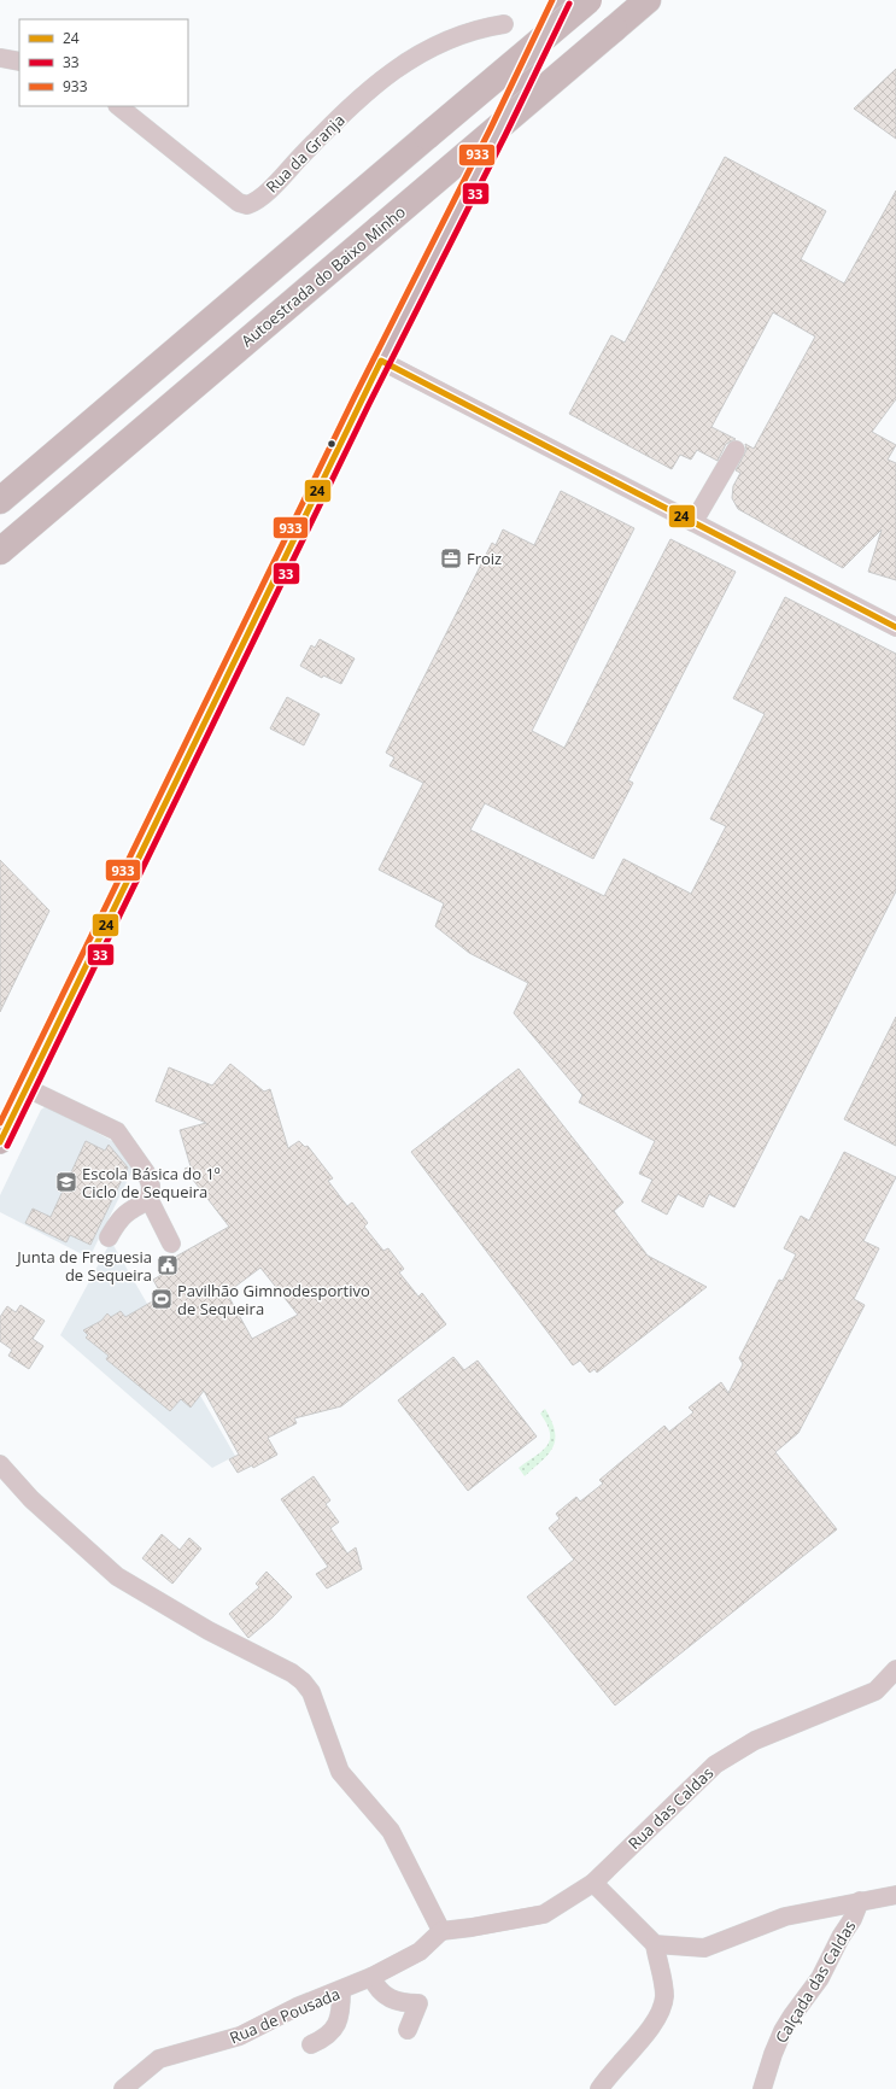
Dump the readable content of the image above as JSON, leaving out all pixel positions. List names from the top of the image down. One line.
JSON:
{"streets":{"highway":["Autoestrada do Baixo Minho"],"street":["Rua da Granja","Rua das Caldas","Calçada das Caldas","Rua de Pousada"]},"crossings":[["Rua das Caldas","Rua de Pousada"]],"places":{"office":["Froiz"],"school or university":["Escola Básica do 1º Ciclo de Sequeira"],"public building":["Junta de Freguesia de Sequeira"],"sports":["Pavilhão Gimnodesportivo de Sequeira"]},"lines":["transit line 933","transit line 33","transit line 24"],"legend":["24","33","933"]}
